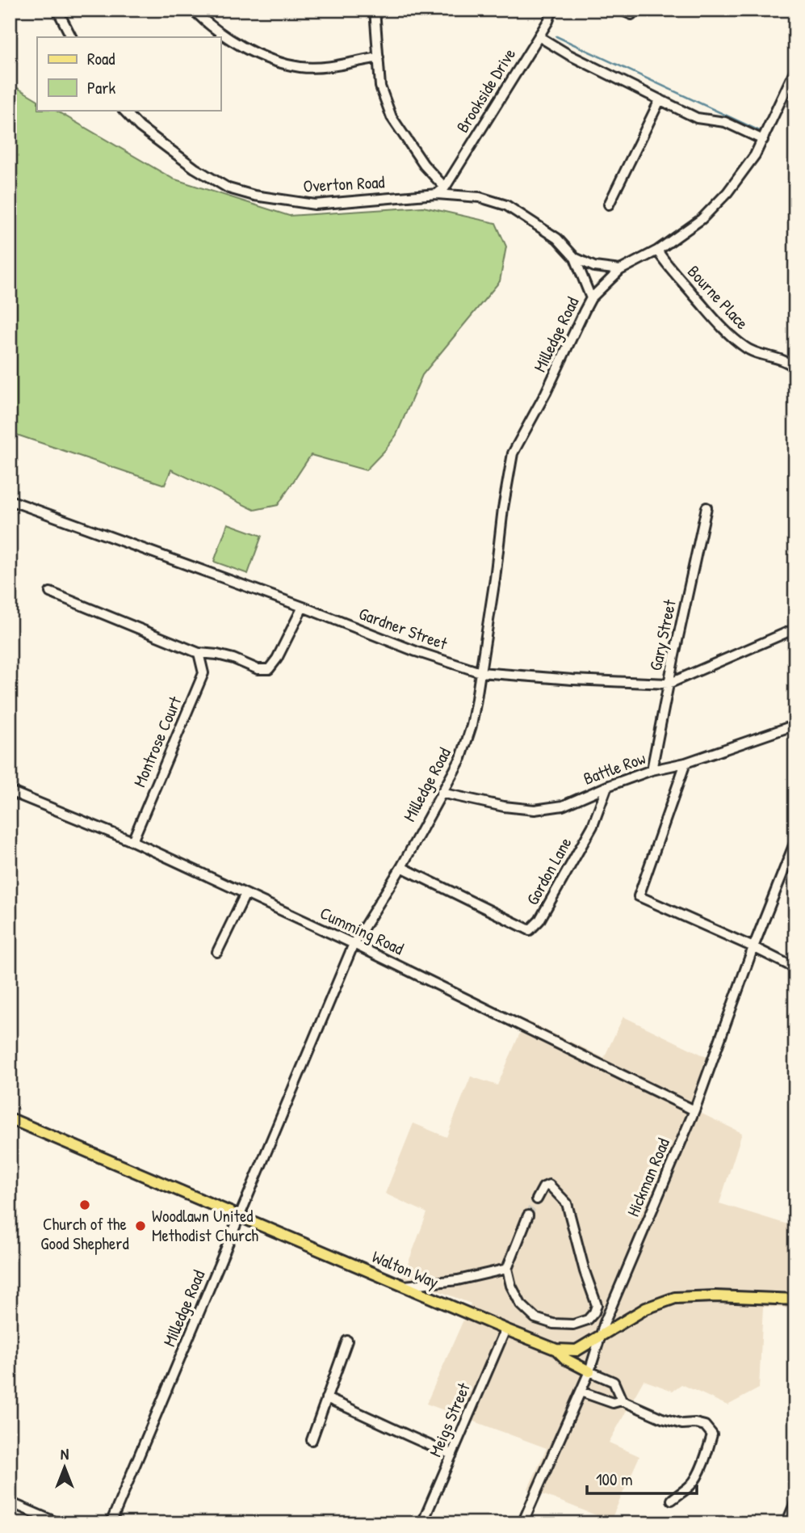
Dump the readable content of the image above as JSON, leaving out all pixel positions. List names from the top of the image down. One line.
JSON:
{"streets":{"main road":["Walton Way"],"street":["Brookside Drive","Overton Road","Bourne Place","Milledge Road","Gardner Street","Gary Street","Montrose Court","Battle Row","Gordon Lane","Cumming Road","Hickman Road","Meigs Street"]},"crossings":[["Brookside Drive","Overton Road"],["Overton Road","Milledge Road"],["Bourne Place","Milledge Road"],["Milledge Road","Gardner Street"],["Milledge Road","Battle Row"],["Milledge Road","Gordon Lane"],["Milledge Road","Cumming Road"],["Milledge Road","Walton Way"],["Gardner Street","Gary Street"],["Gary Street","Battle Row"],["Montrose Court","Cumming Road"],["Battle Row","Gordon Lane"],["Cumming Road","Hickman Road"],["Hickman Road","Walton Way"],["Walton Way","Meigs Street"]],"places":["Church of the Good Shepherd","Woodlawn United Methodist Church"],"legend":["Road","Park"],"scale_bar":"100 m","north":"top"}
